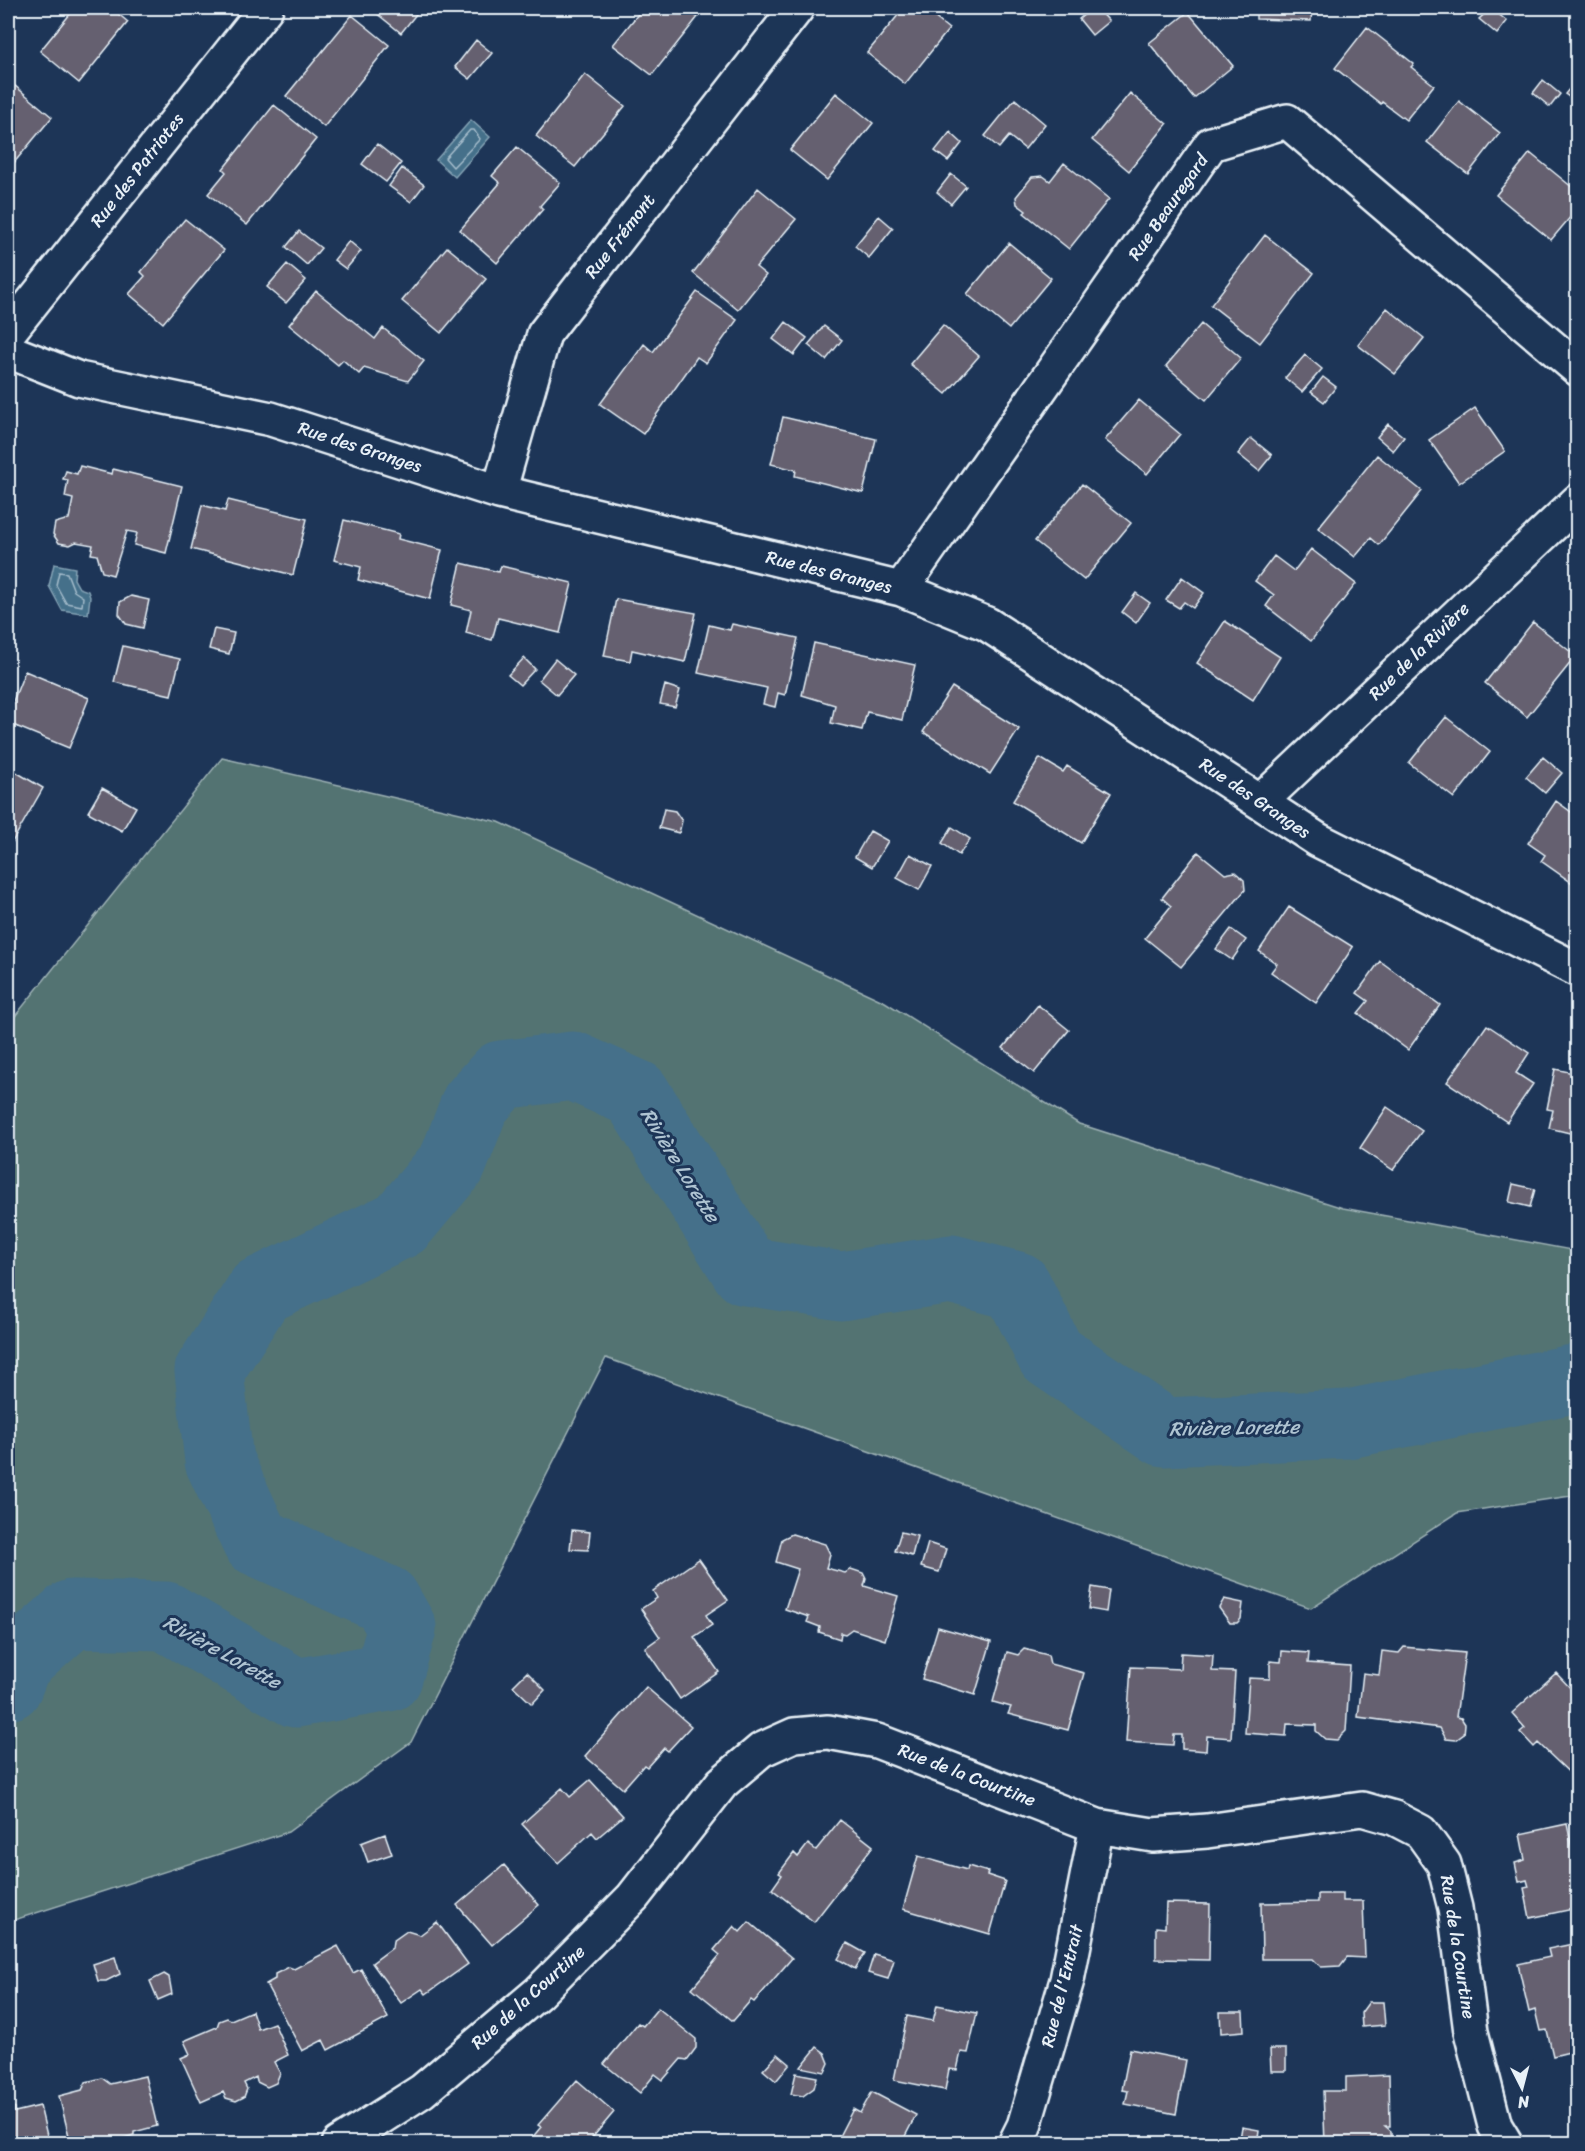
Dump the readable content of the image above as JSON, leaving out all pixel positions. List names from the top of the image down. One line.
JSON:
{"streets":{"street":["Rue des Patriotes","Rue Beauregard","Rue Frémont","Rue des Granges","Rue de la Rivière","Rue de la Courtine","Rue de l'Entrait"]},"crossings":[["Rue Beauregard","Rue des Granges"],["Rue Frémont","Rue des Granges"],["Rue des Granges","Rue de la Rivière"],["Rue de la Courtine","Rue de l'Entrait"]],"water":["Rivière Lorette"],"north":"bottom"}
